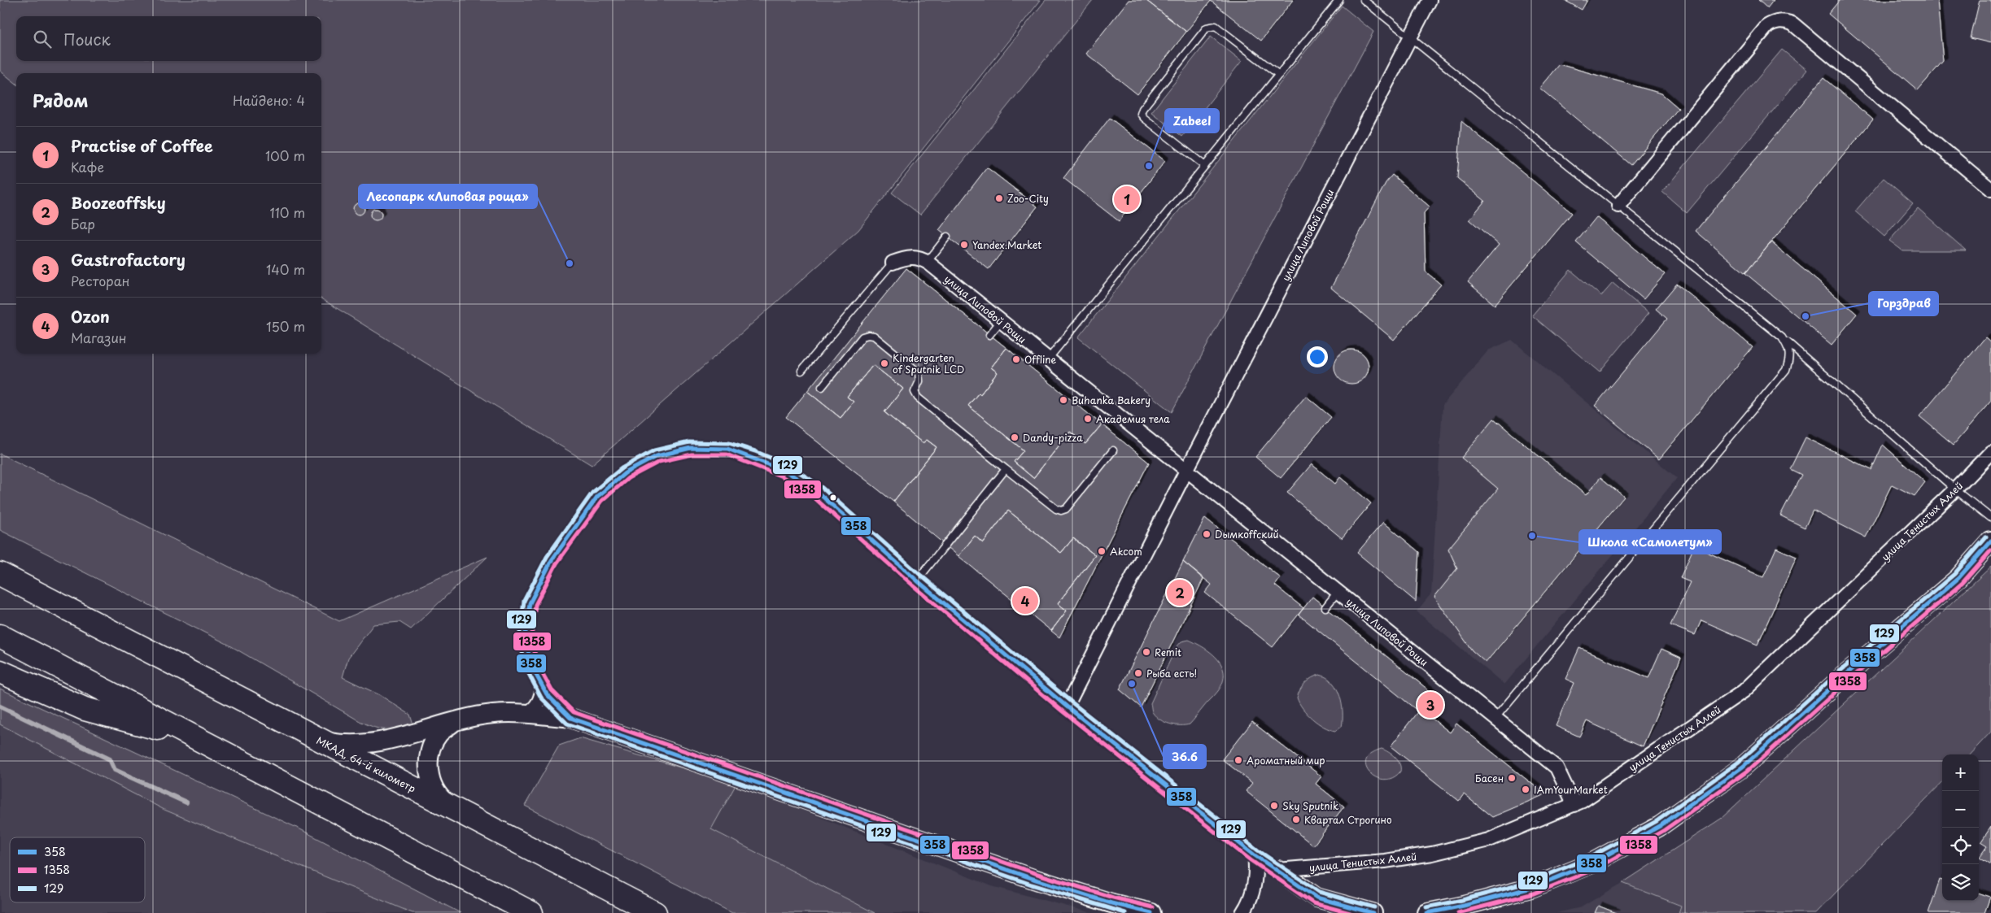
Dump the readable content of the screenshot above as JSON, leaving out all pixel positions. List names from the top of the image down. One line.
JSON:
{"streets":{"highway":["МКАД, 64-й километр"],"street":["улица Липовой Рощи","улица Тенистых Аллей"]},"crossings":[["улица Липовой Рощи","улица Тенистых Аллей"]],"places":["Zabeel","Zoo-City","Yandex.Market","Лесопарк «Липовая роща»","Горздрав","Offline","Kindergarten of Sputnik LCD","Buhanka Bakery","Академия тела","Dandy-pizza","Dымкoffский","Школа «Самолетум»","Akcom","Remit","Рыба есть!","36.6","Ароматный мир","Басен","IAmYourMarket","Sky Sputnik","Квартал Строгино"],"lines":["transit line 129","transit line 358","transit line 1358"],"legend":["358","1358","129"],"page":{"search":"Поиск","heading":["Рядом","Найдено: 4"],"list":[{"mark":"1","name":"Practise of Coffee","note":"Кафе","value":"100 m"},{"mark":"2","name":"Boozeoffsky","note":"Бар","value":"110 m"},{"mark":"3","name":"Gastrofactory","note":"Ресторан","value":"140 m"},{"mark":"4","name":"Ozon","note":"Магазин","value":"150 m"}],"pins":["1","2","4","3"],"map_buttons":["+","−"]}}
